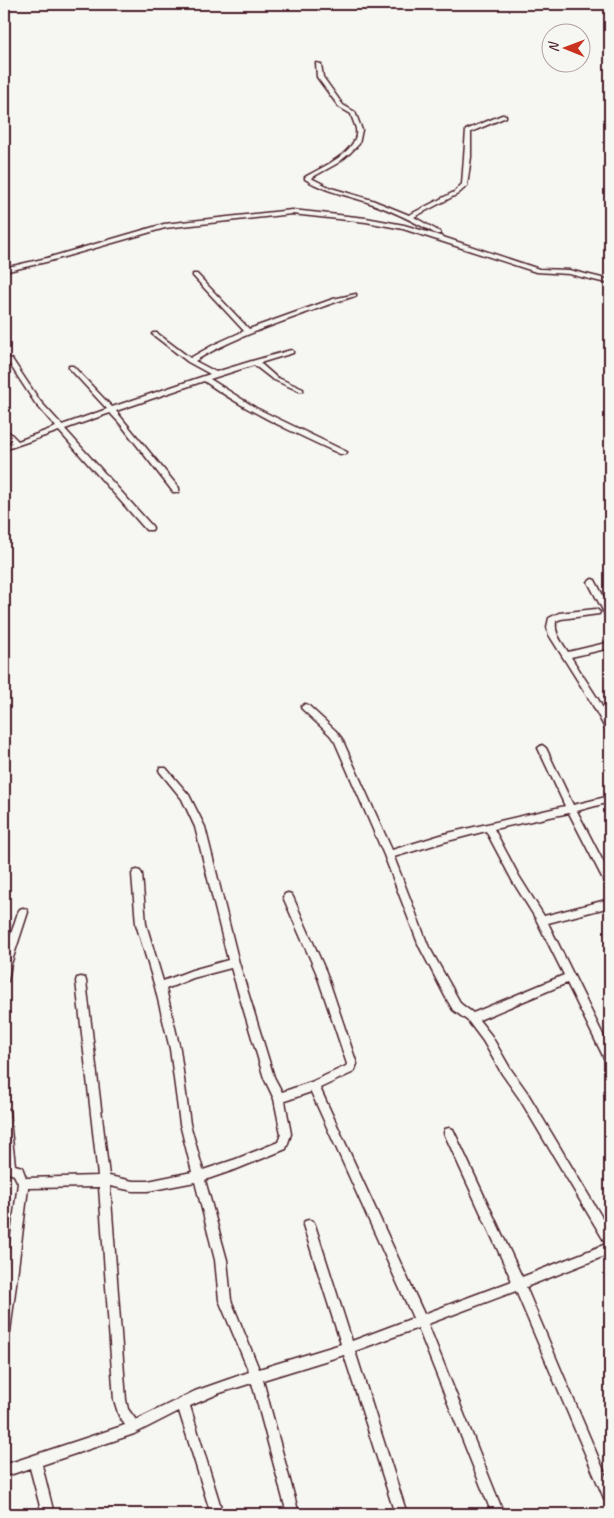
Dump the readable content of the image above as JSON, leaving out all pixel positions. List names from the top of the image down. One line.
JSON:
{"north":"left"}
